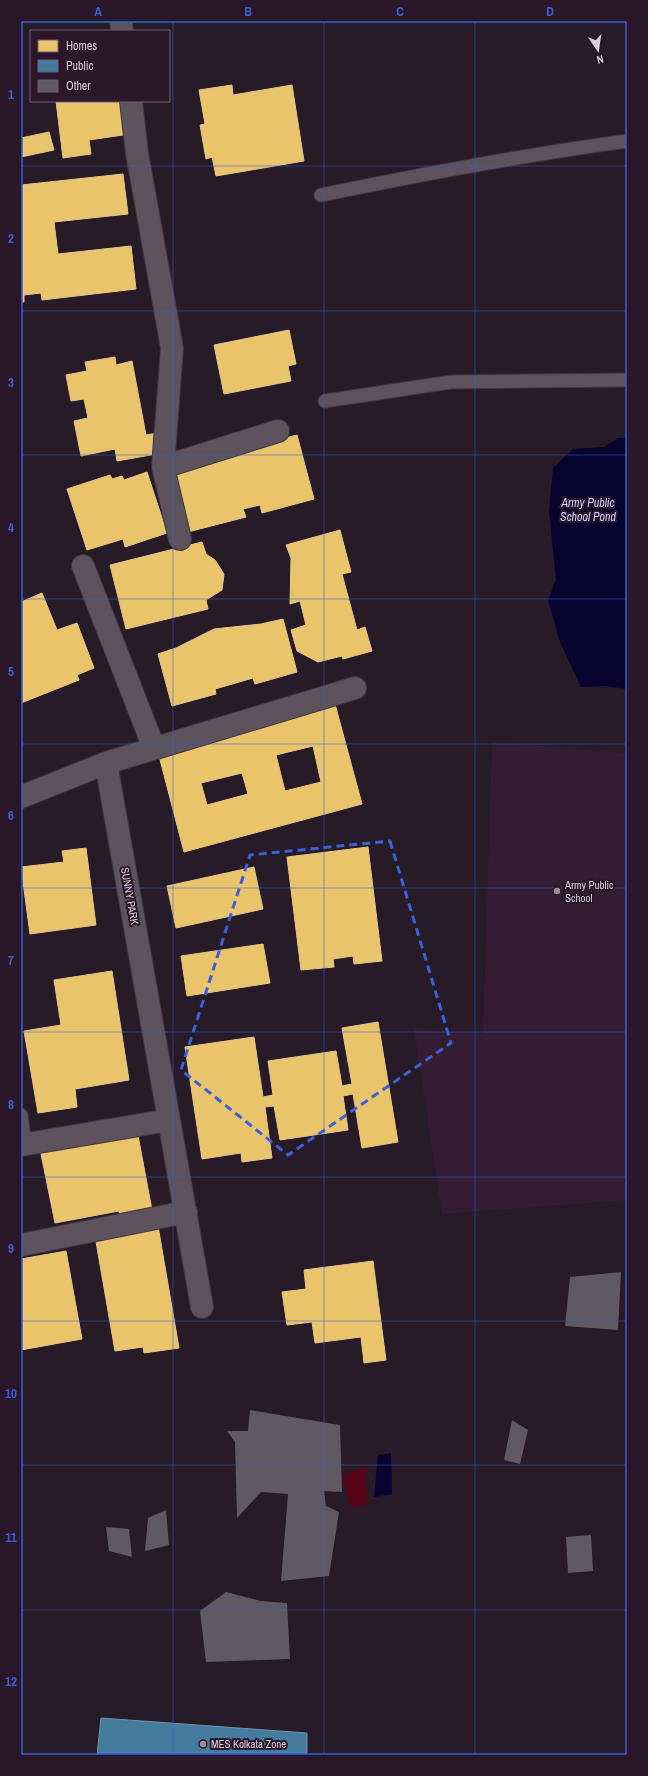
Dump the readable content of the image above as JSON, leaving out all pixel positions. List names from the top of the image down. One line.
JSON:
{"streets":{"street":["SUNNY PARK"]},"water":["Army Public School Pond"],"places":["Army Public School","MES Kolkata Zone"],"legend":["Homes","Public","Other"],"north":"bottom","grid":{"columns":["A","B","C","D"],"rows":["1","2","3","4","5","6","7","8","9","10","11","12"]}}
